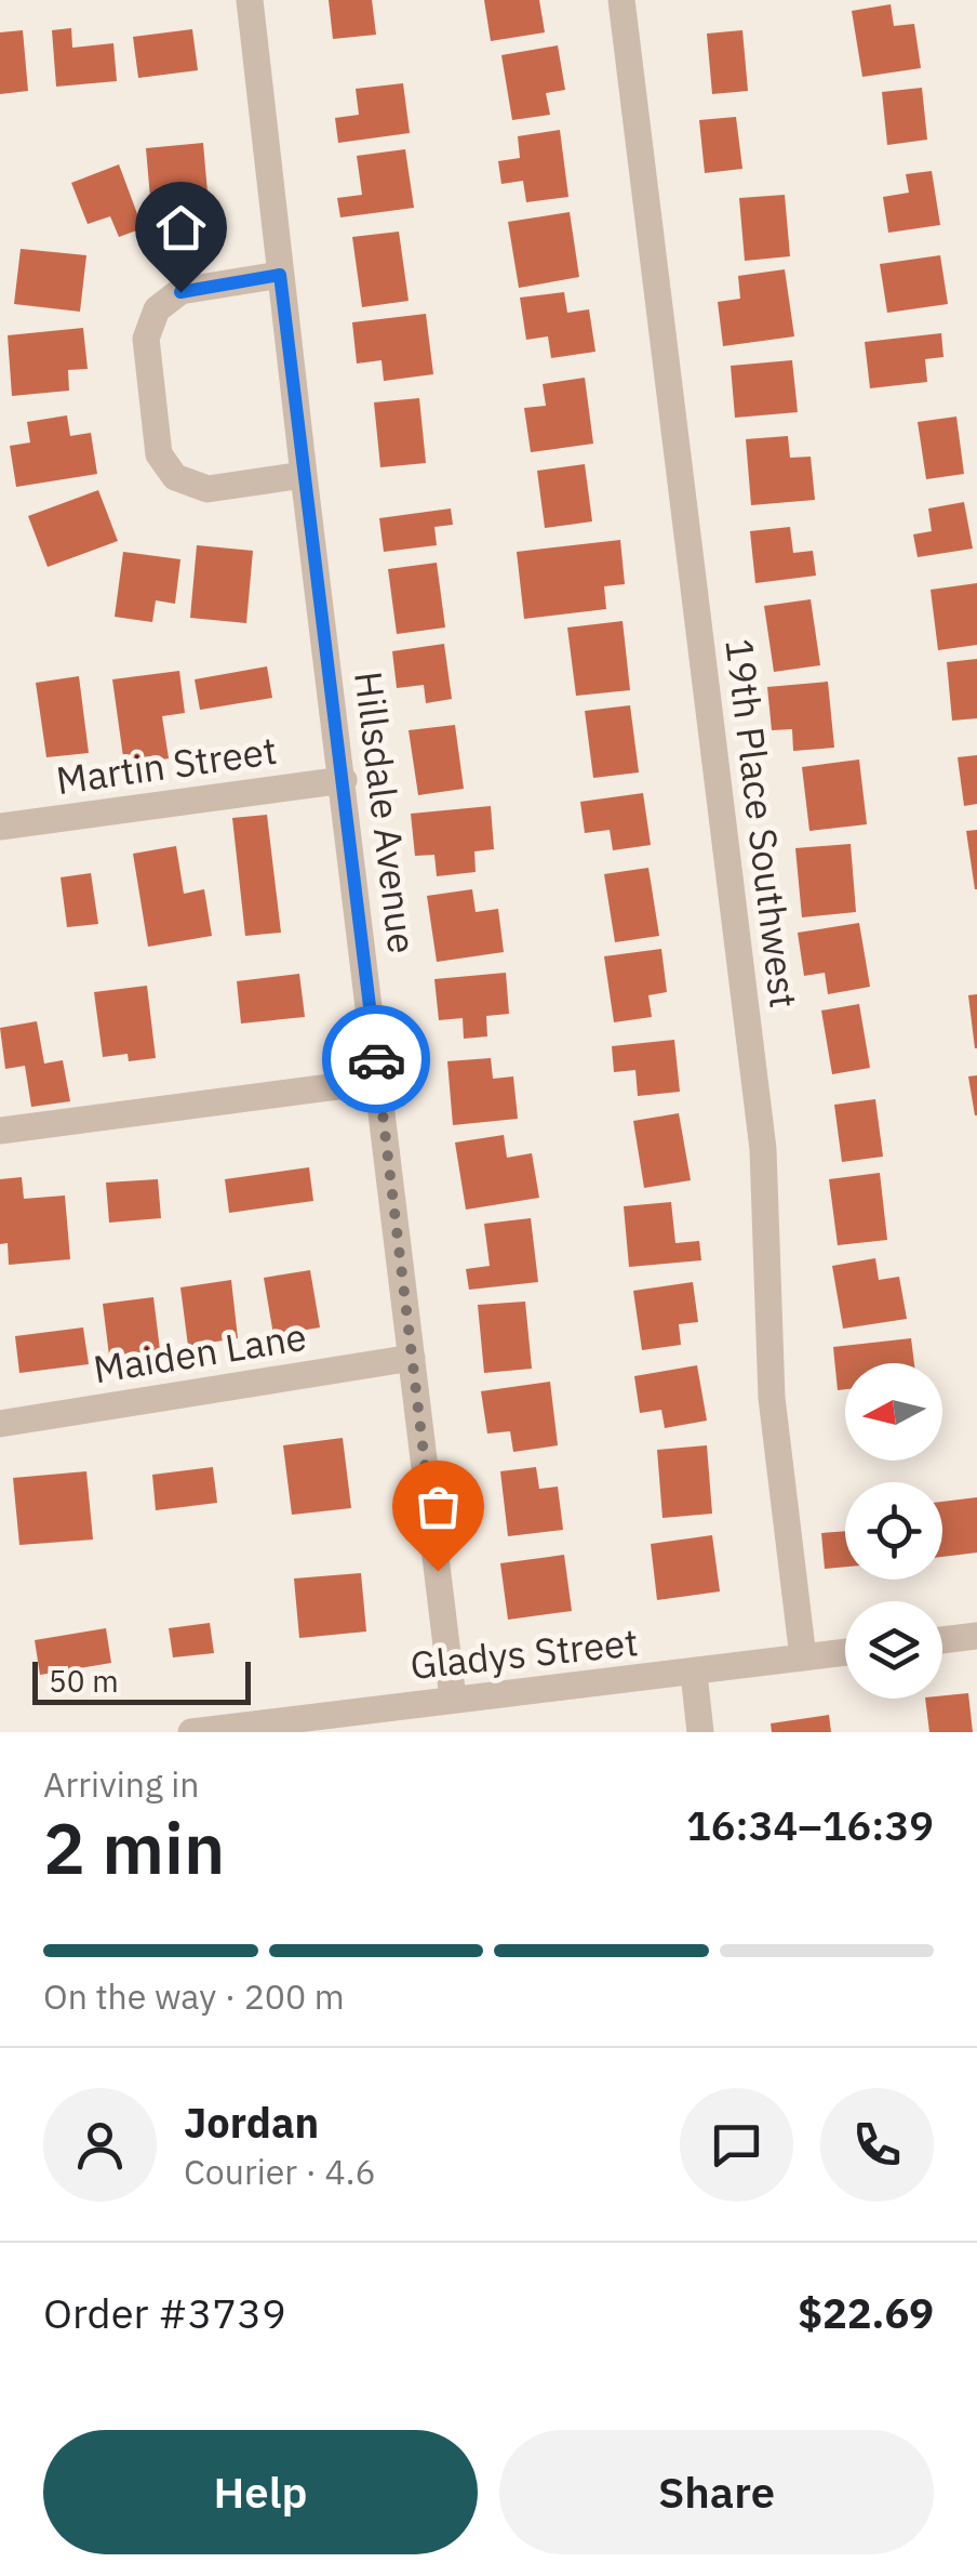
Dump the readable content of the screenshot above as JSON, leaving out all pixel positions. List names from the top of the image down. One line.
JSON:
{"streets":{"street":["Martin Street","Hillsdale Avenue","19th Place Southwest","Maiden Lane","Gladys Street"]},"crossings":[["Martin Street","Hillsdale Avenue"],["Hillsdale Avenue","Maiden Lane"],["Hillsdale Avenue","Gladys Street"],["19th Place Southwest","Gladys Street"]],"scale_bar":"50 m","north":"left","page":{"scale":"50 m","heading":["2 min","Arriving in","16:34–16:39"],"panel":["Jordan","Courier · 4.6","Order #3739","$22.69"],"bar":"On the way · 200 m","buttons":["Help","Share"]}}
